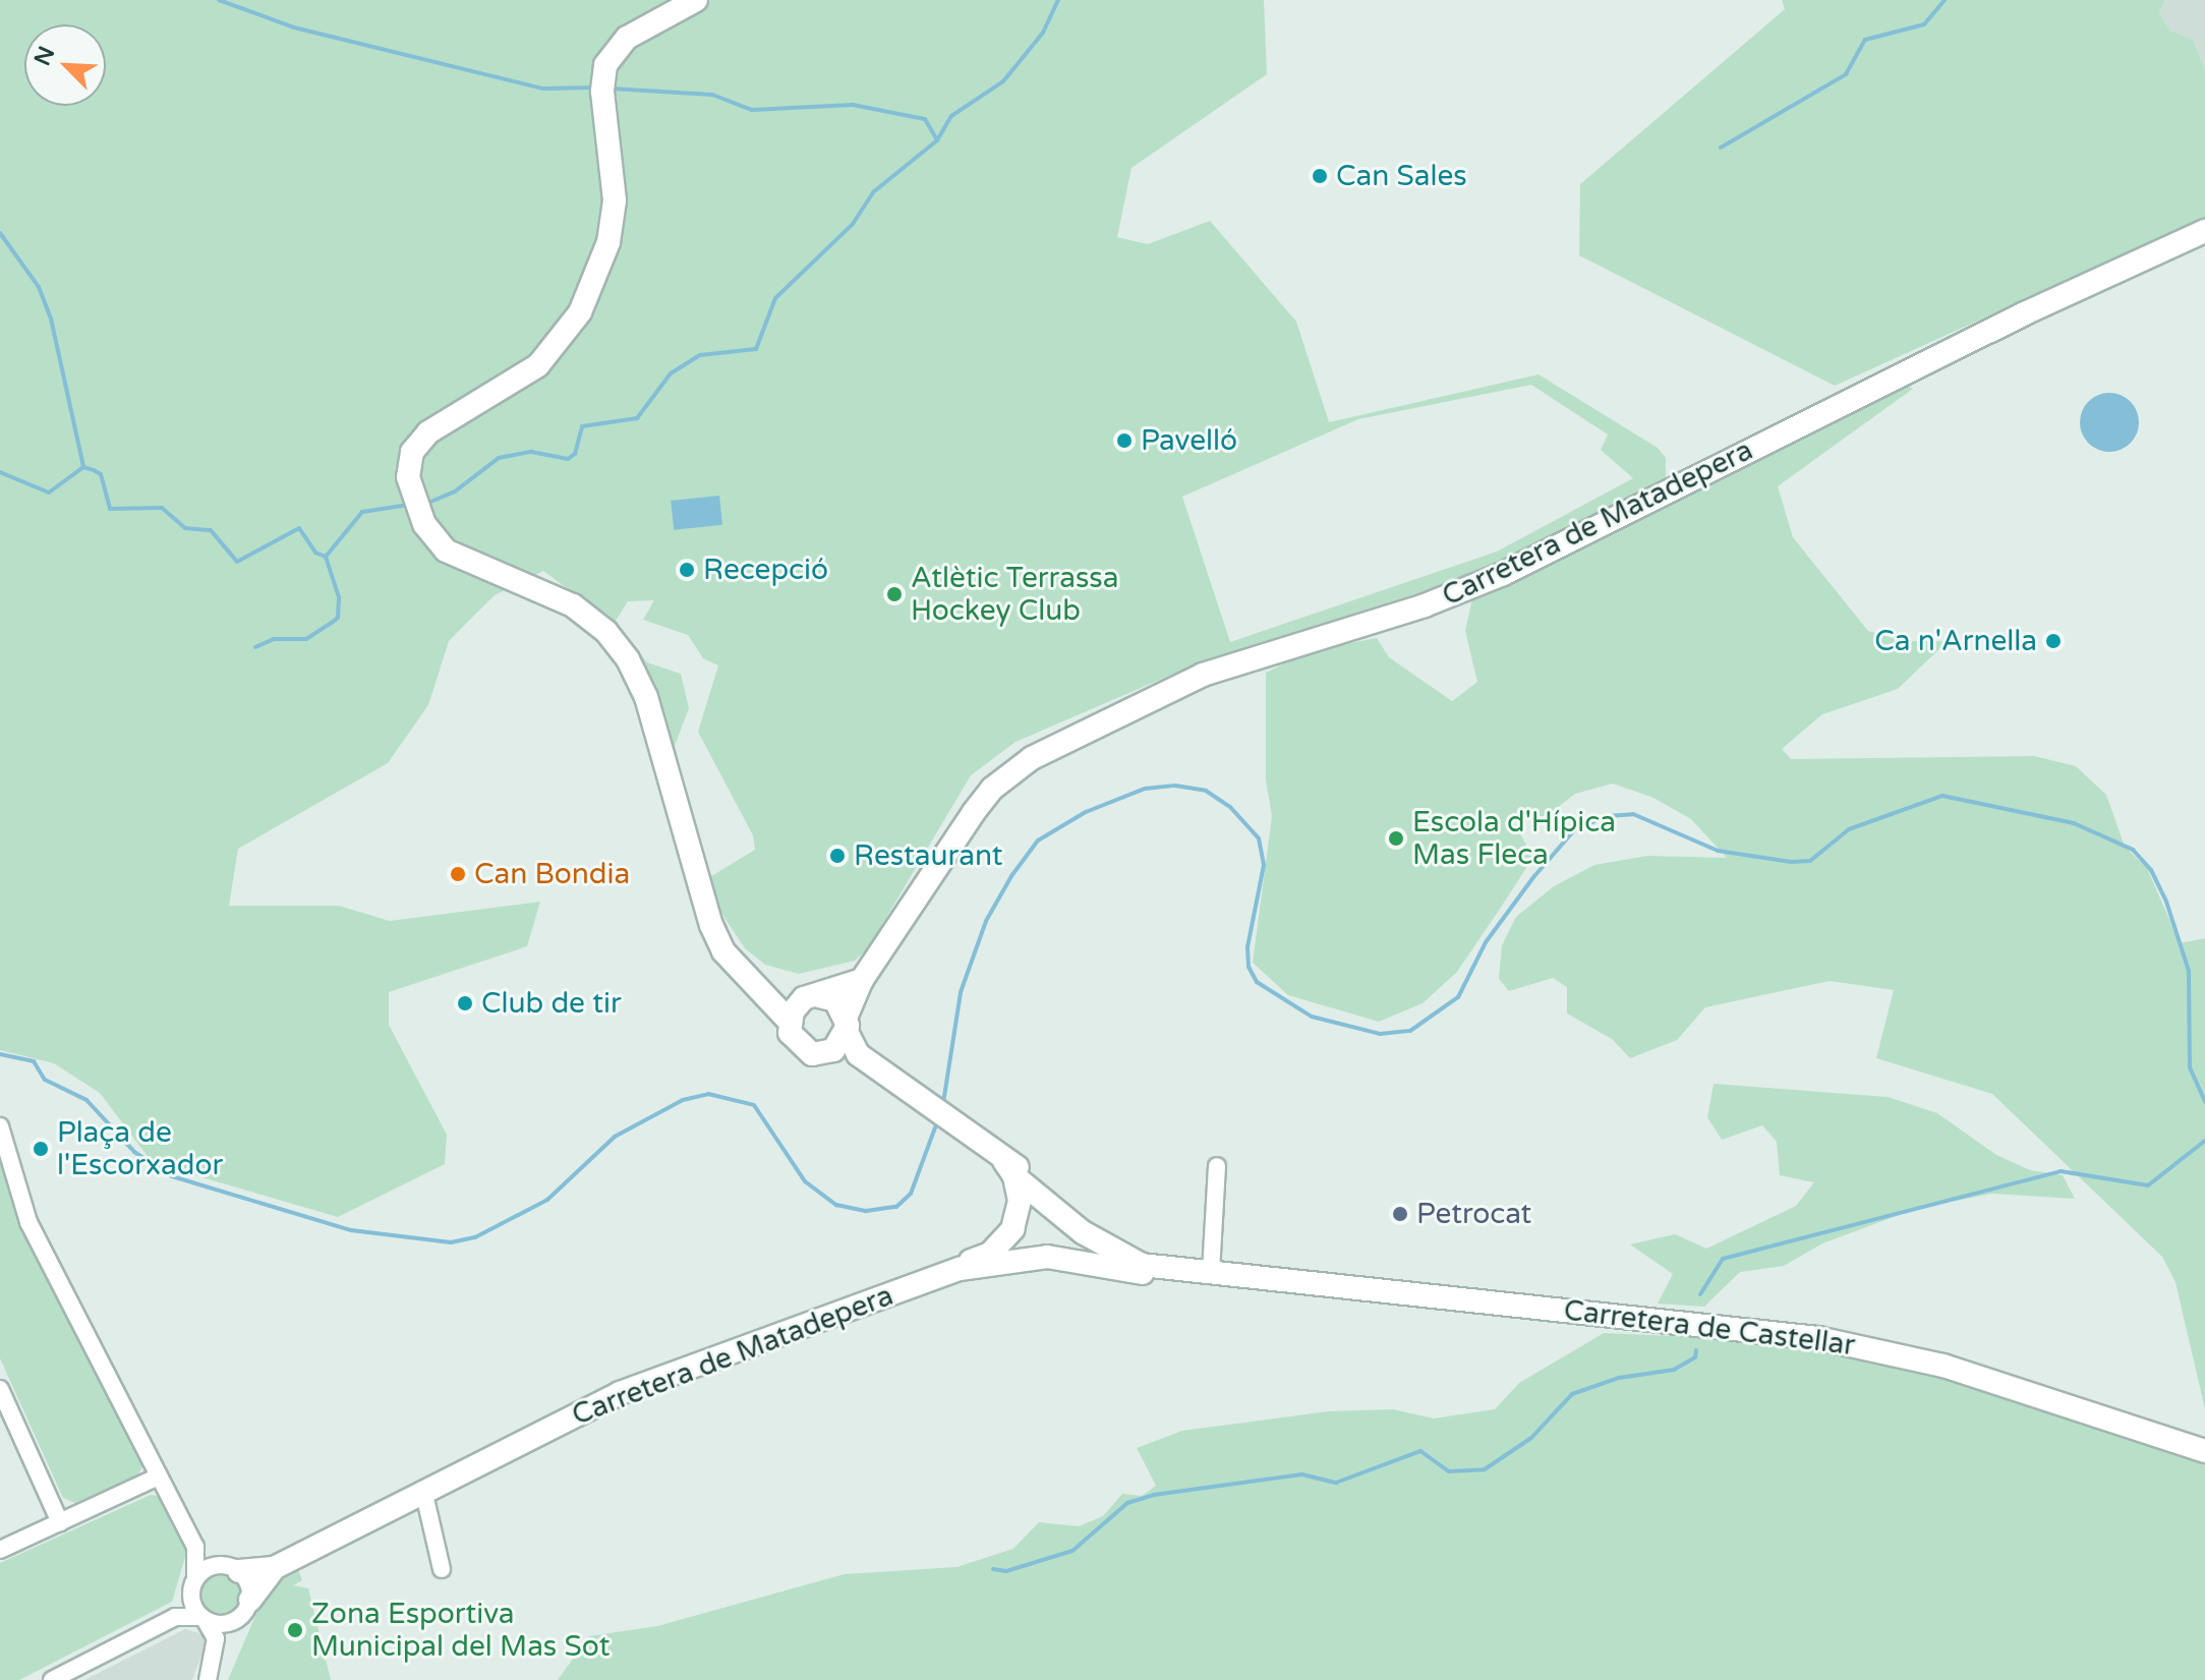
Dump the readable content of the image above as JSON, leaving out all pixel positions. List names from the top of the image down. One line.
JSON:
{"streets":{"street":["Carretera de Matadepera","Carretera de Castellar"]},"crossings":[["Carretera de Matadepera","Carretera de Castellar"]],"places":["Can Sales","Pavelló","Recepció","Atlètic Terrassa Hockey Club","Ca n'Arnella","Escola d'Hípica Mas Fleca","Restaurant","Can Bondia","Club de tir","Plaça de l'Escorxador","Petrocat","Zona Esportiva Municipal del Mas Sot"],"north":"top left"}
